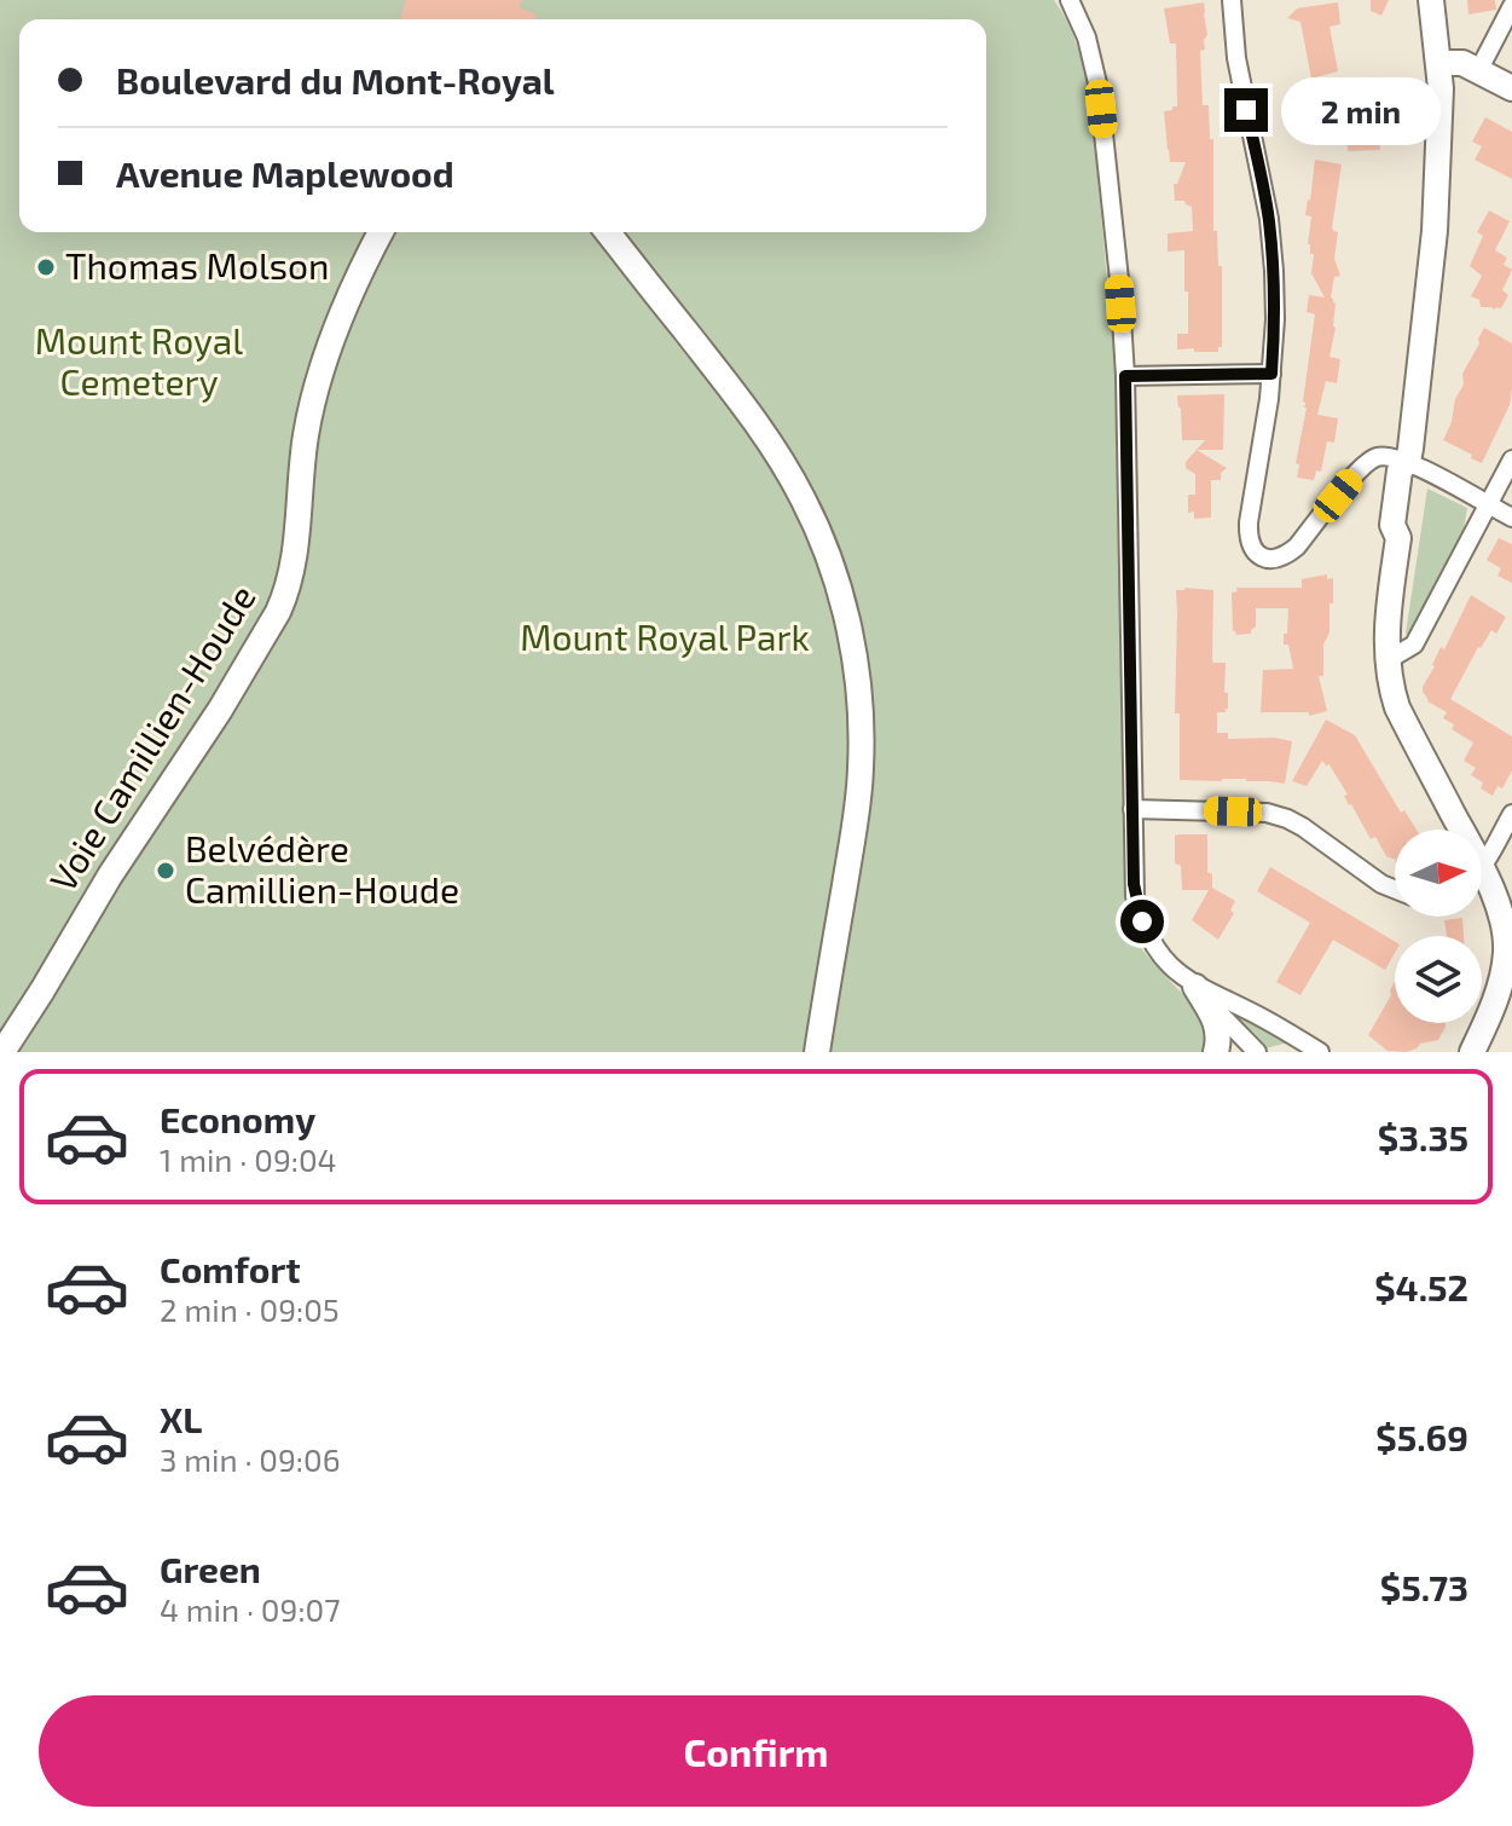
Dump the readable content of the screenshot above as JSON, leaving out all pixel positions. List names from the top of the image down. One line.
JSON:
{"streets":{"street":["Voie Camillien-Houde"]},"parks":["Mount Royal Cemetery","Mount Royal Park"],"places":["Thomas Molson","Belvédère Camillien-Houde"],"north":"right","page":{"banner":["Boulevard du Mont-Royal","Avenue Maplewood"],"bubble":"2 min","list":[{"name":"Economy","note":"1 min · 09:04","value":"$3.35"},{"name":"Comfort","note":"2 min · 09:05","value":"$4.52"},{"name":"XL","note":"3 min · 09:06","value":"$5.69"},{"name":"Green","note":"4 min · 09:07","value":"$5.73"}],"buttons":"Confirm"}}
